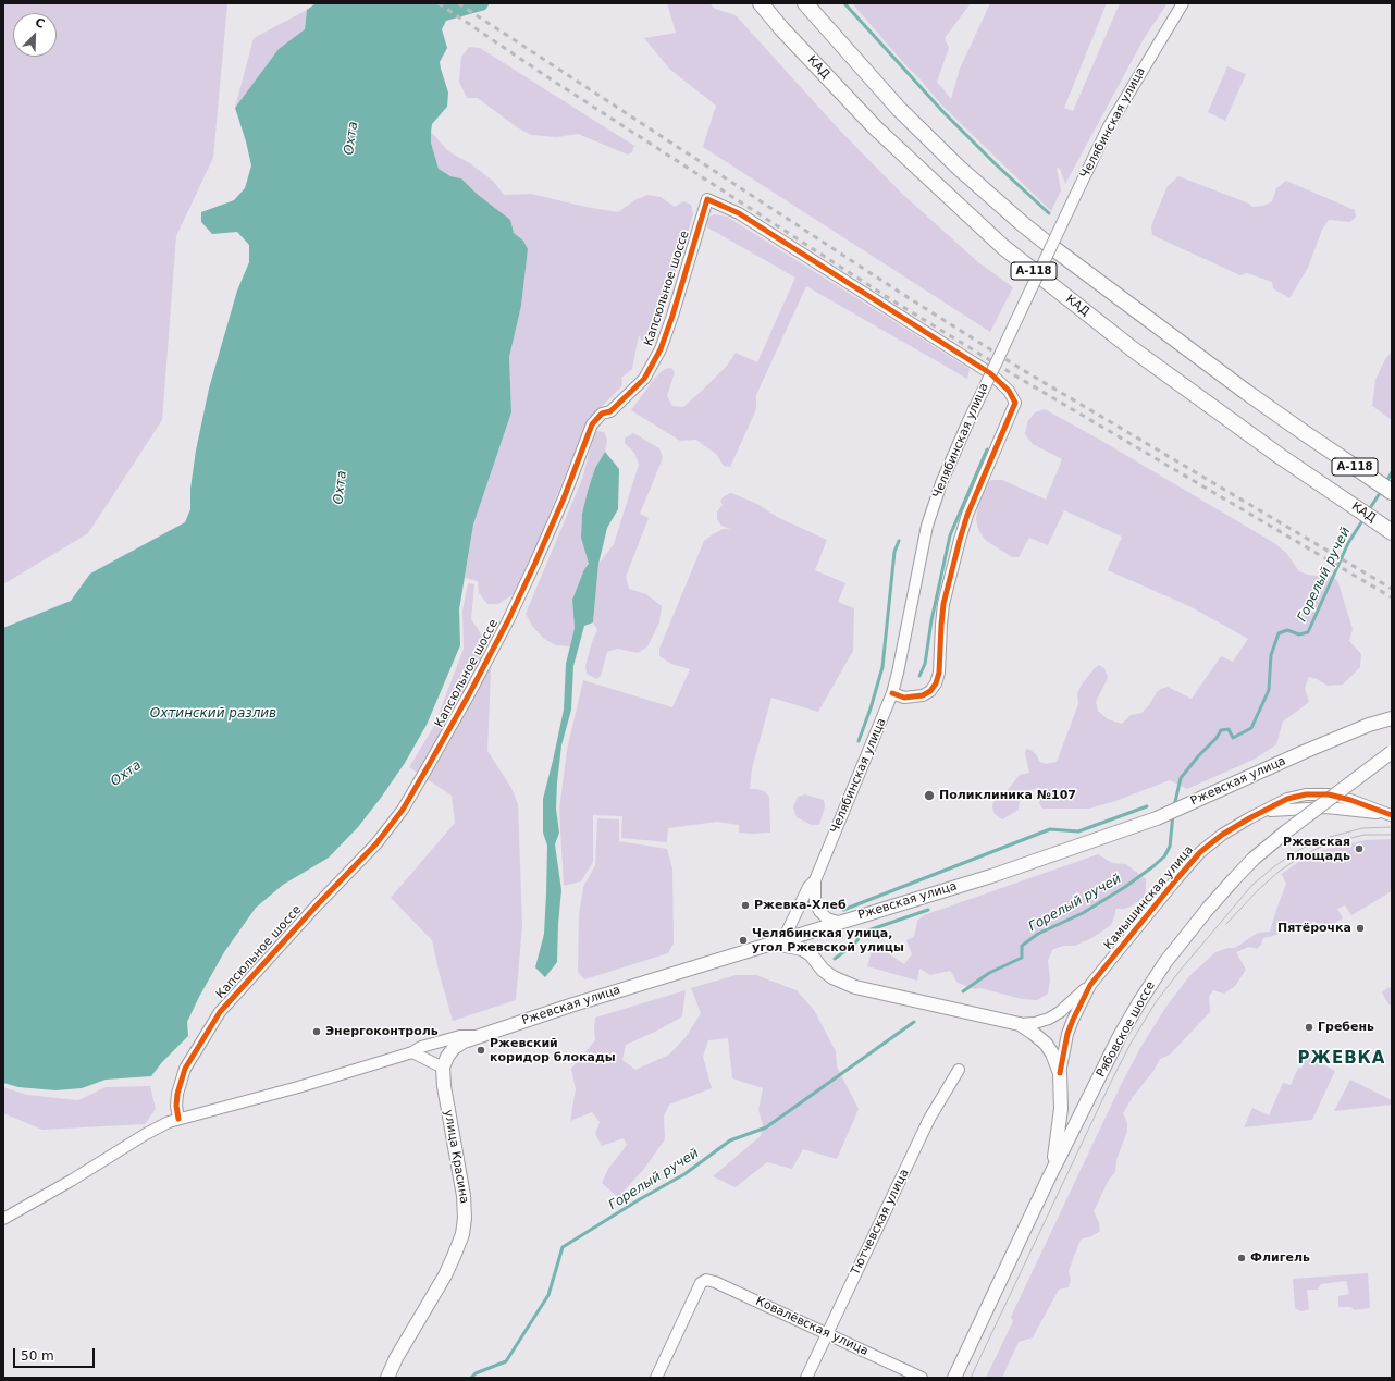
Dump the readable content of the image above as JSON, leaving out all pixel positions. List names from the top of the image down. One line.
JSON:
{"streets":{"highway":["КАД","А-118"],"main road":["Ржевская улица","Рябовское шоссе","улица Красина"],"street":["Челябинская улица","Капсюльное шоссе","Камышинская улица","Тютчевская улица","Ковалёвская улица"]},"crossings":[["Челябинская улица","Капсюльное шоссе"],["Челябинская улица","Ржевская улица"],["Капсюльное шоссе","Ржевская улица"],["Тютчевская улица","Ковалёвская улица"]],"districts":["РЖЕВКА"],"water":["Охта","Горелый ручей","Охтинский разлив"],"places":["Поликлиника №107","Ржевская площадь","Ржевка-Хлеб","Пятёрочка","Челябинская улица, угол Ржевской улицы","Гребень","Энергоконтроль","Ржевский коридор блокады","Флигель"],"scale_bar":"50 m","north":"top right"}
